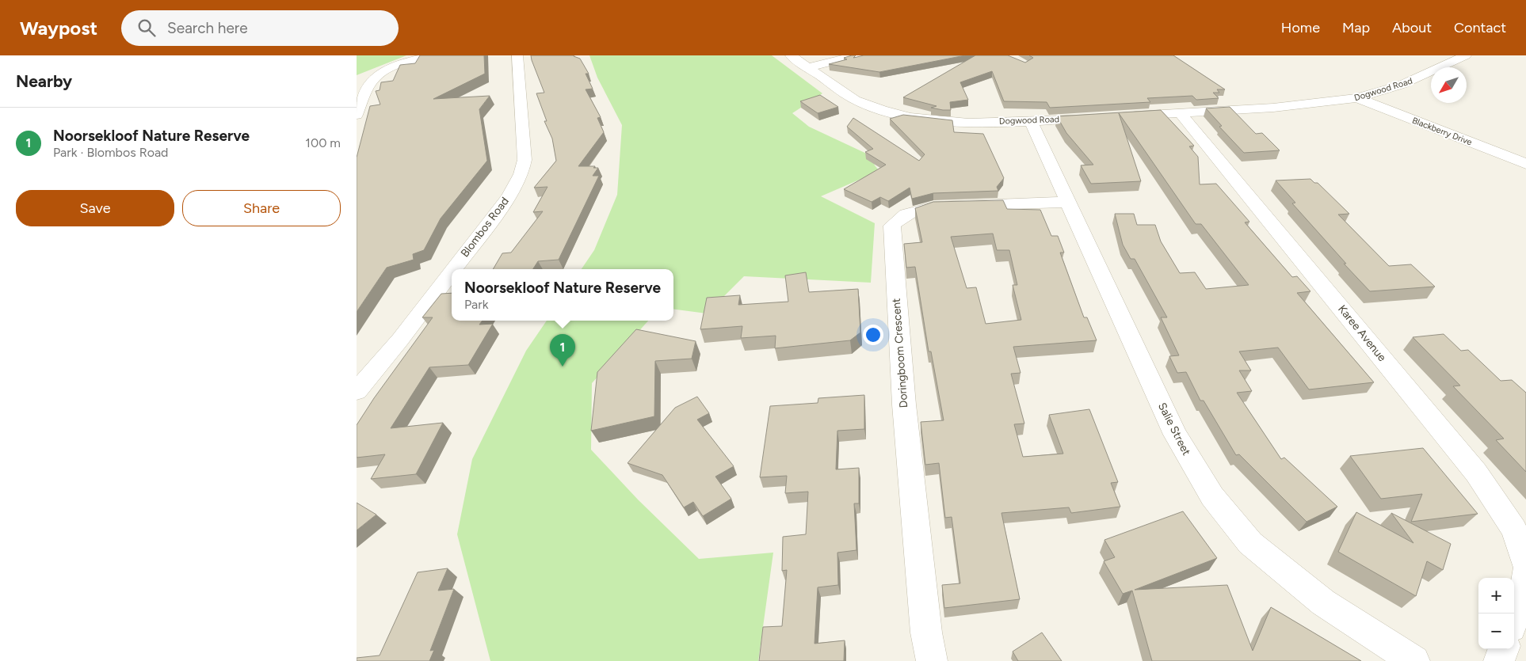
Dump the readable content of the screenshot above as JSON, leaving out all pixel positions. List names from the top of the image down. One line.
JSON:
{"streets":{"street":["Dogwood Road","Blackberry Drive","Blombos Road","Karee Avenue","Doringboom Crescent","Salie Street"]},"crossings":[["Dogwood Road","Blackberry Drive"],["Dogwood Road","Karee Avenue"],["Dogwood Road","Salie Street"],["Doringboom Crescent","Salie Street"]],"north":"bottom left","page":{"header":"Waypost","search":"Search here","nav":["Home","Map","About","Contact"],"heading":"Nearby","list":[{"mark":"1","name":"Noorsekloof Nature Reserve","note":"Park · Blombos Road","value":"100 m"}],"buttons":["Save","Share"],"popup":["Noorsekloof Nature Reserve","Park"],"pins":"1","map_buttons":["+","−"]}}
